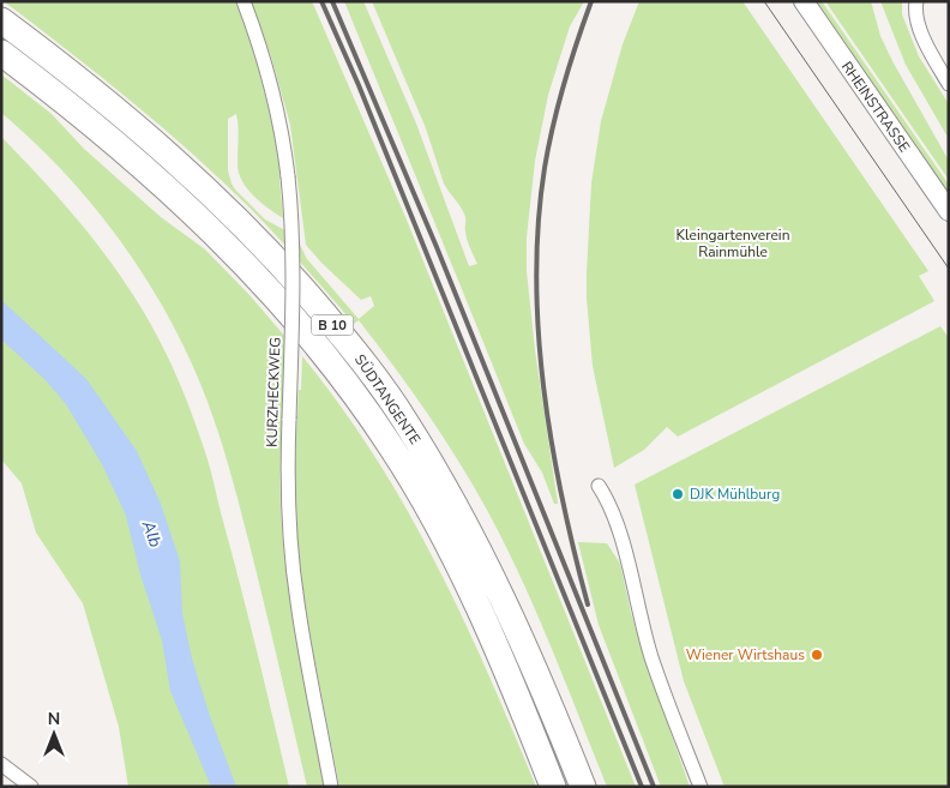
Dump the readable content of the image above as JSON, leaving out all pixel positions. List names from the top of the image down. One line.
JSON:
{"streets":{"highway":["B 10","SÜDTANGENTE"],"main road":["RHEINSTRASSE"],"street":["KURZHECKWEG"]},"water":["Alb"],"parks":["Kleingartenverein Rainmühle"],"places":["DJK Mühlburg","Wiener Wirtshaus"],"north":"top"}
